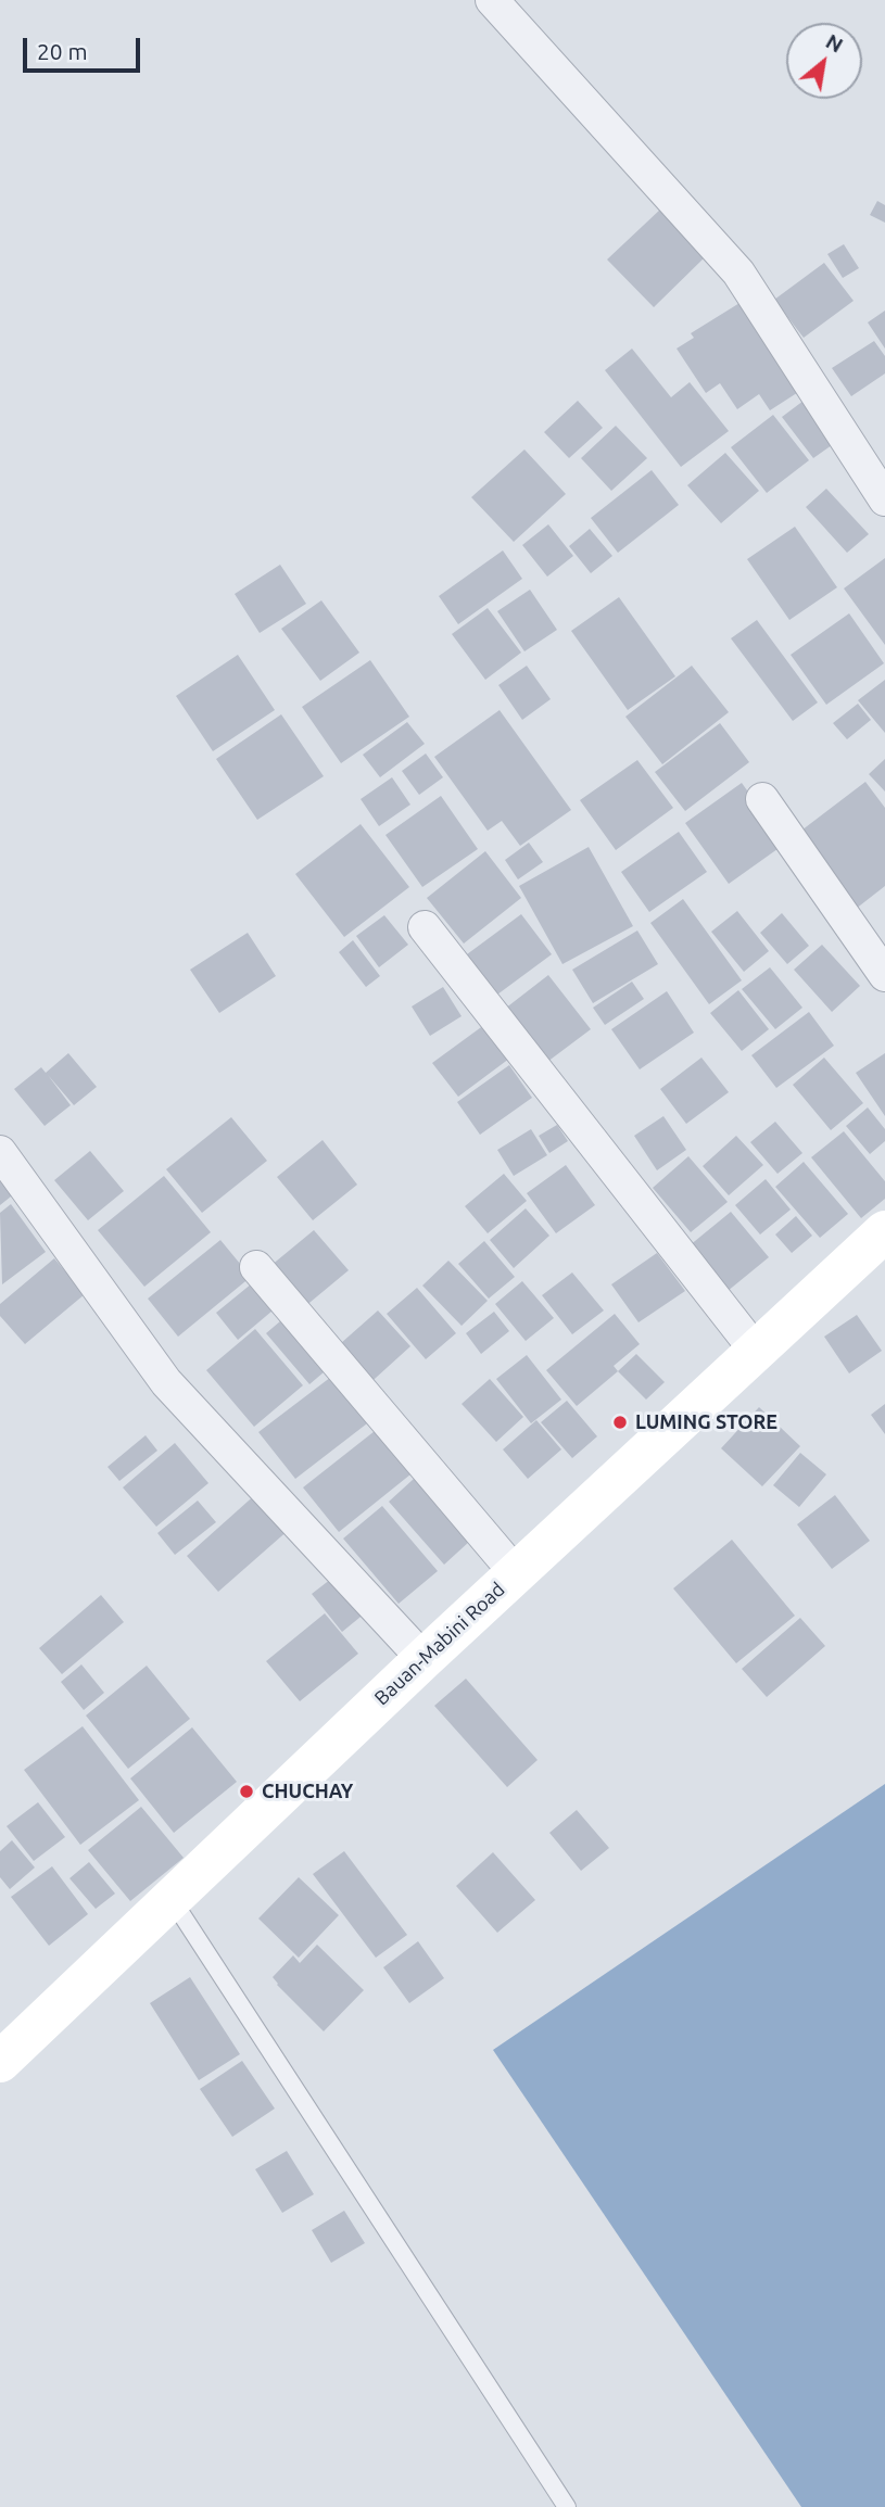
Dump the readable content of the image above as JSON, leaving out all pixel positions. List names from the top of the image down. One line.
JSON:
{"streets":{"main road":["Bauan-Mabini Road"]},"places":["LUMING STORE","CHUCHAY"],"scale_bar":"20 m","north":"top right"}
